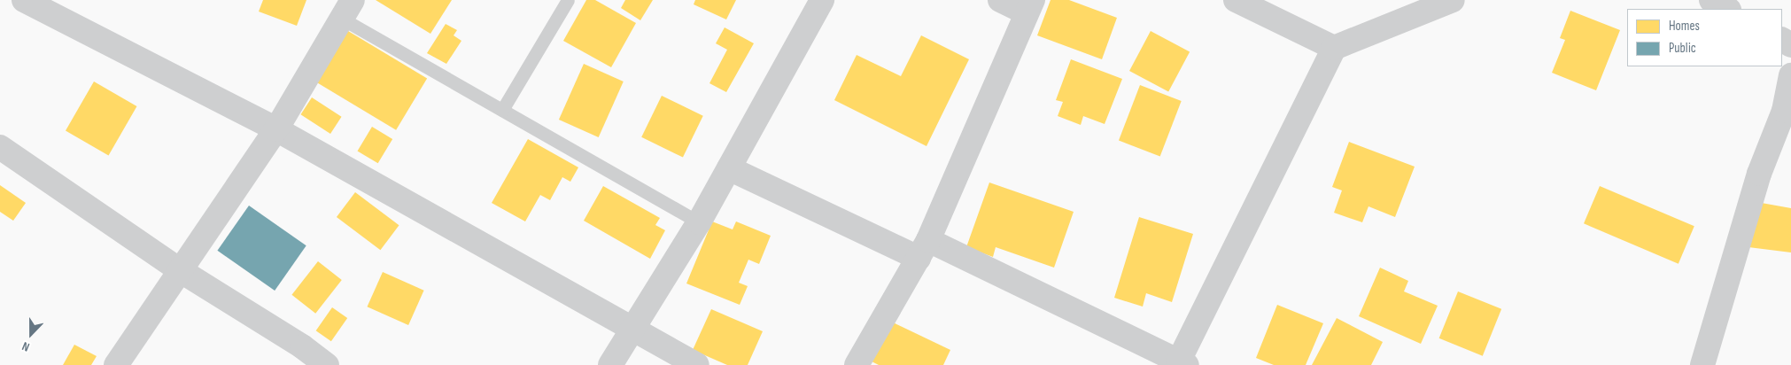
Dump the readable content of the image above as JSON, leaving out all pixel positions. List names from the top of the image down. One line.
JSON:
{"legend":["Homes","Public"],"north":"bottom"}
